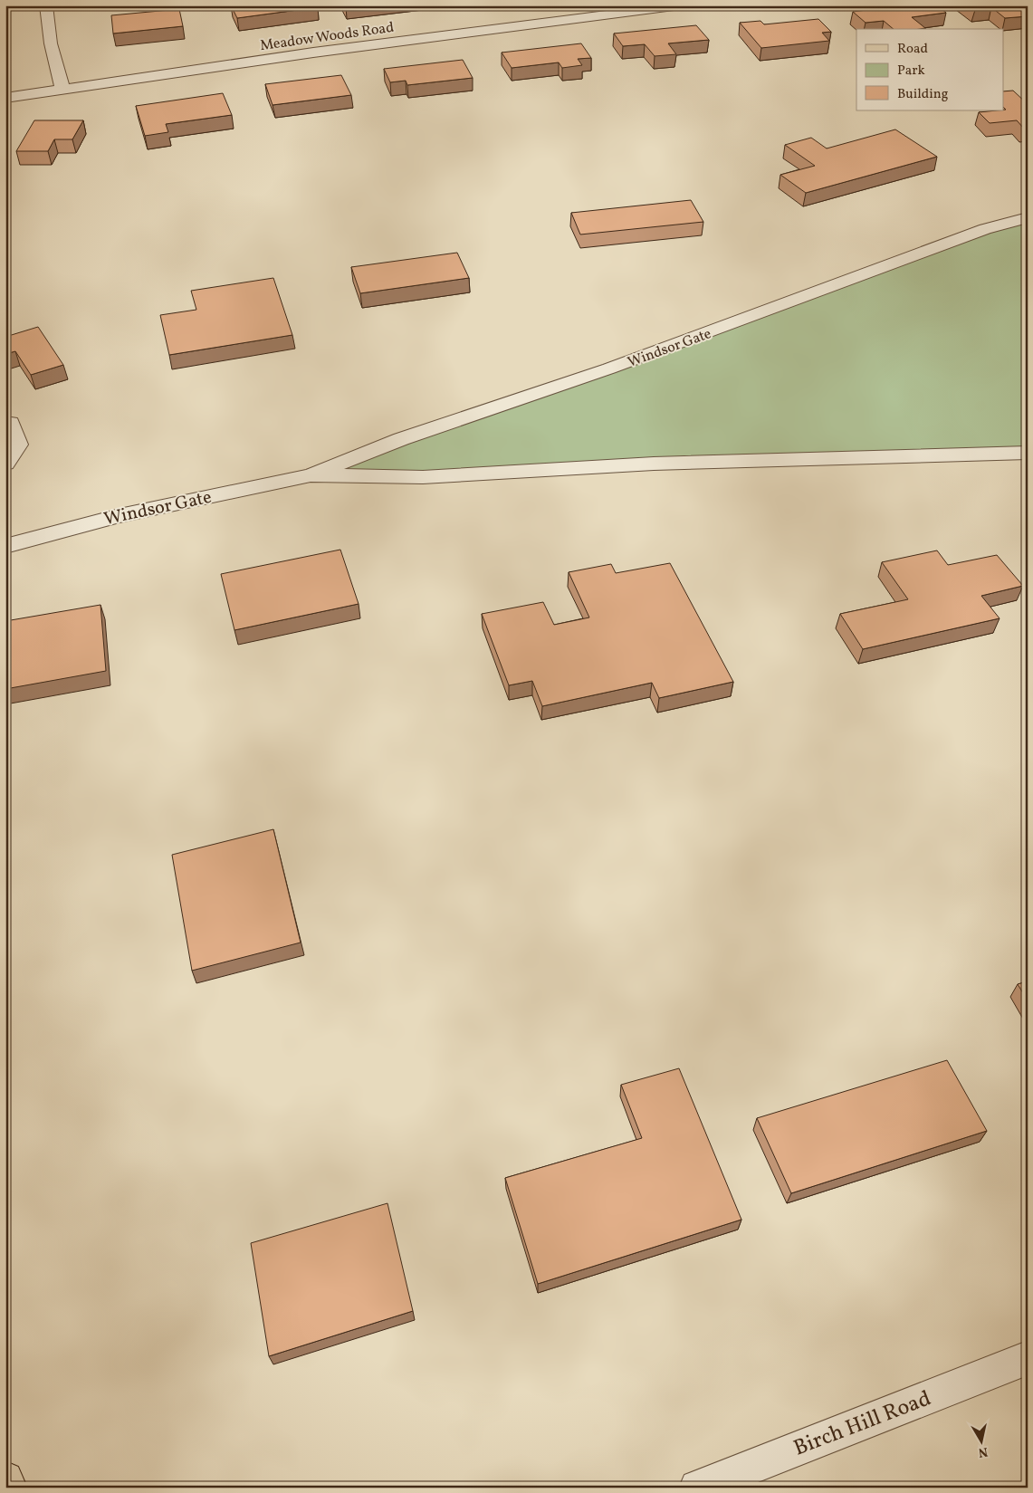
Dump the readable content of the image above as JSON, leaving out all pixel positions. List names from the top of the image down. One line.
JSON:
{"streets":{"street":["Meadow Woods Road","Windsor Gate","Birch Hill Road"]},"legend":["Road","Park","Building"],"north":"bottom"}
